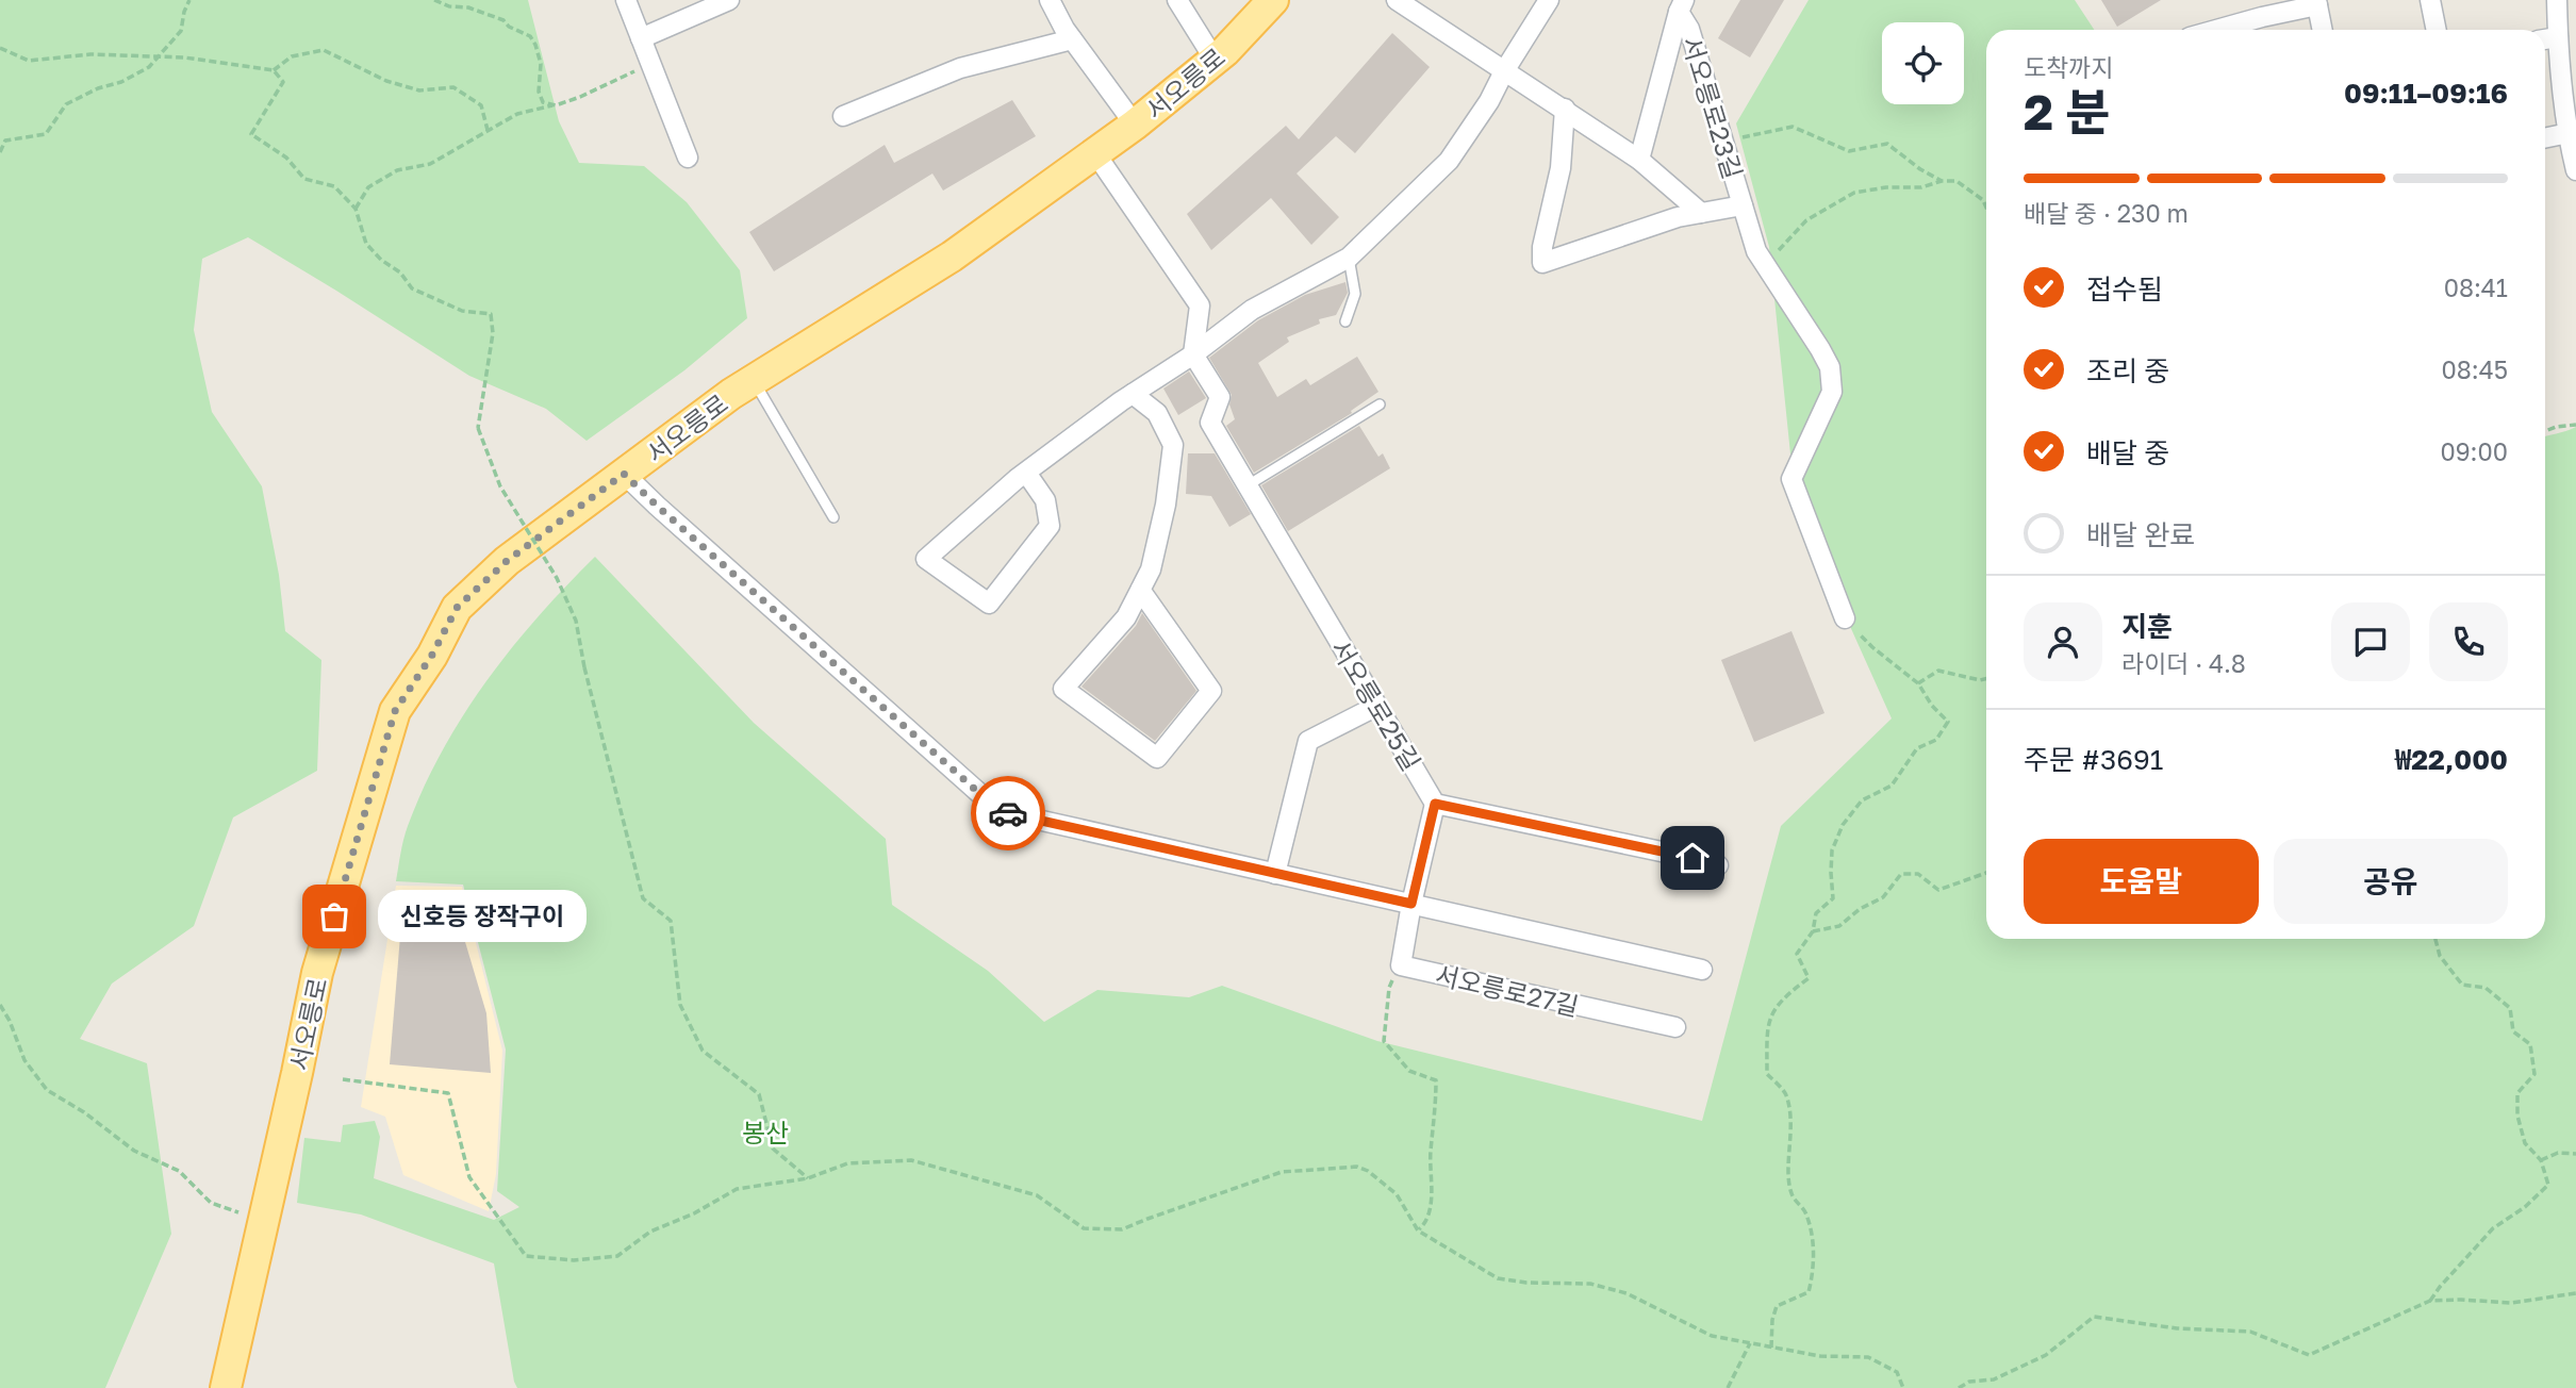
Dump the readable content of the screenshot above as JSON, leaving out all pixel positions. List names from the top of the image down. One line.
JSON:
{"streets":{"main road":["서오릉로"],"street":["서오릉로23길","서오릉로25길","서오릉로27길"]},"crossings":[["서오릉로25길","서오릉로27길"]],"parks":["봉산"],"places":["신호등 장작구이"],"page":{"heading":["2 분","도착까지","09:11–09:16"],"panel":["지훈","라이더 · 4.8","주문 #3691","₩22,000"],"bar":"배달 중 · 230 m","list":[["접수됨","08:41"],["조리 중","08:45"],["배달 중","09:00"],"배달 완료"],"buttons":["도움말","공유"],"bubble":"신호등 장작구이"}}
